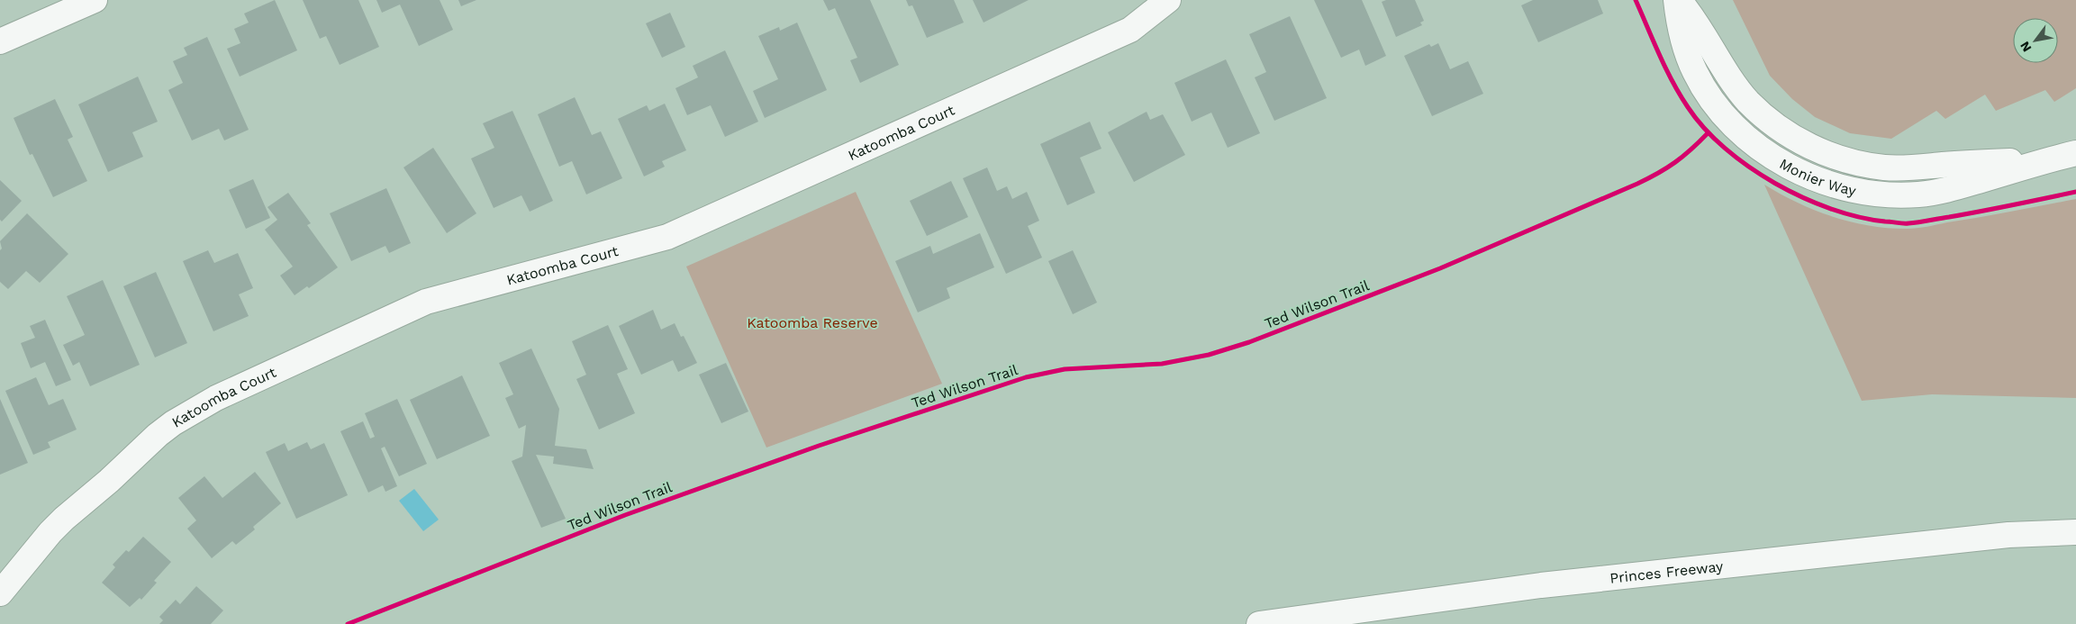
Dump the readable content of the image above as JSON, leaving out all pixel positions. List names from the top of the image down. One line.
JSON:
{"streets":{"main road":["Katoomba Court","Monier Way","Princes Freeway"],"cycle path":["Ted Wilson Trail"]},"parks":["Katoomba Reserve"],"north":"bottom left"}
